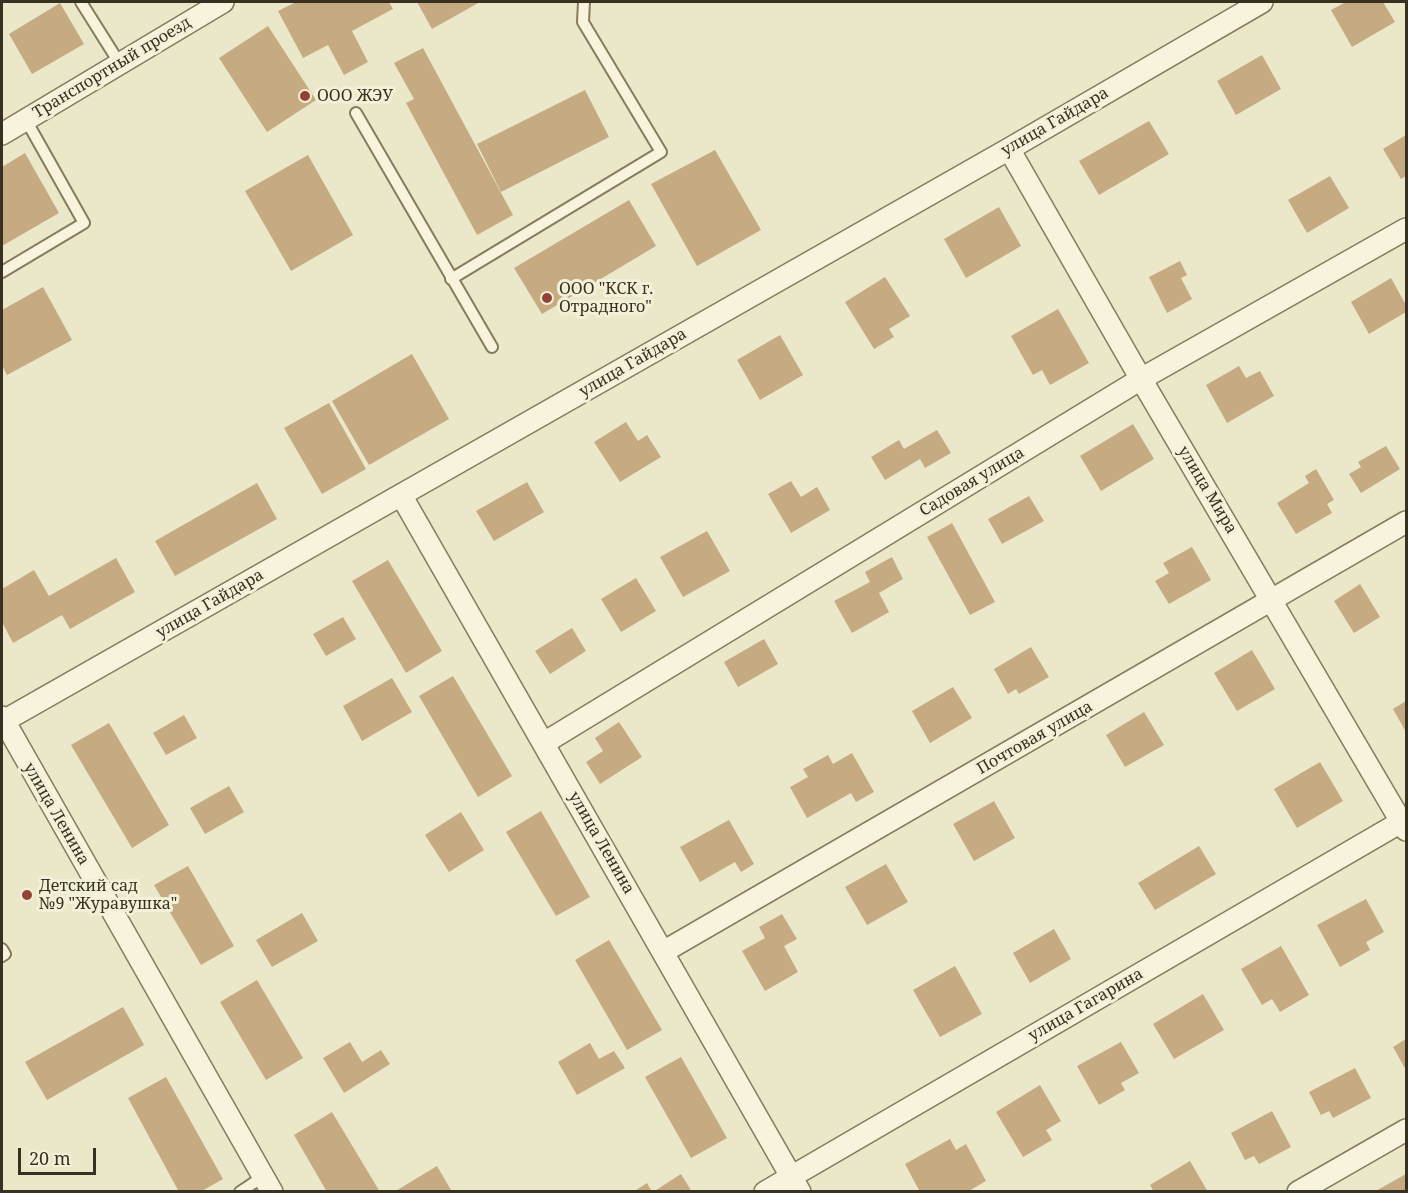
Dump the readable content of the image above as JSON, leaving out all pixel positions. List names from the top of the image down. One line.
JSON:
{"streets":{"street":["Транспортный проезд","улица Гайдара","Садовая улица","улица Мира","Почтовая улица","улица Ленина","улица Гагарина"]},"crossings":[["улица Гайдара","улица Мира"],["улица Гайдара","улица Ленина"],["Садовая улица","улица Мира"],["Садовая улица","улица Ленина"],["улица Мира","Почтовая улица"],["улица Мира","улица Гагарина"],["Почтовая улица","улица Ленина"],["улица Ленина","улица Гагарина"]],"places":["ООО ЖЭУ","ООО \"КСК г. Отрадного\"","Детский сад №9 \"Журавушка\""],"scale_bar":"20 m"}
